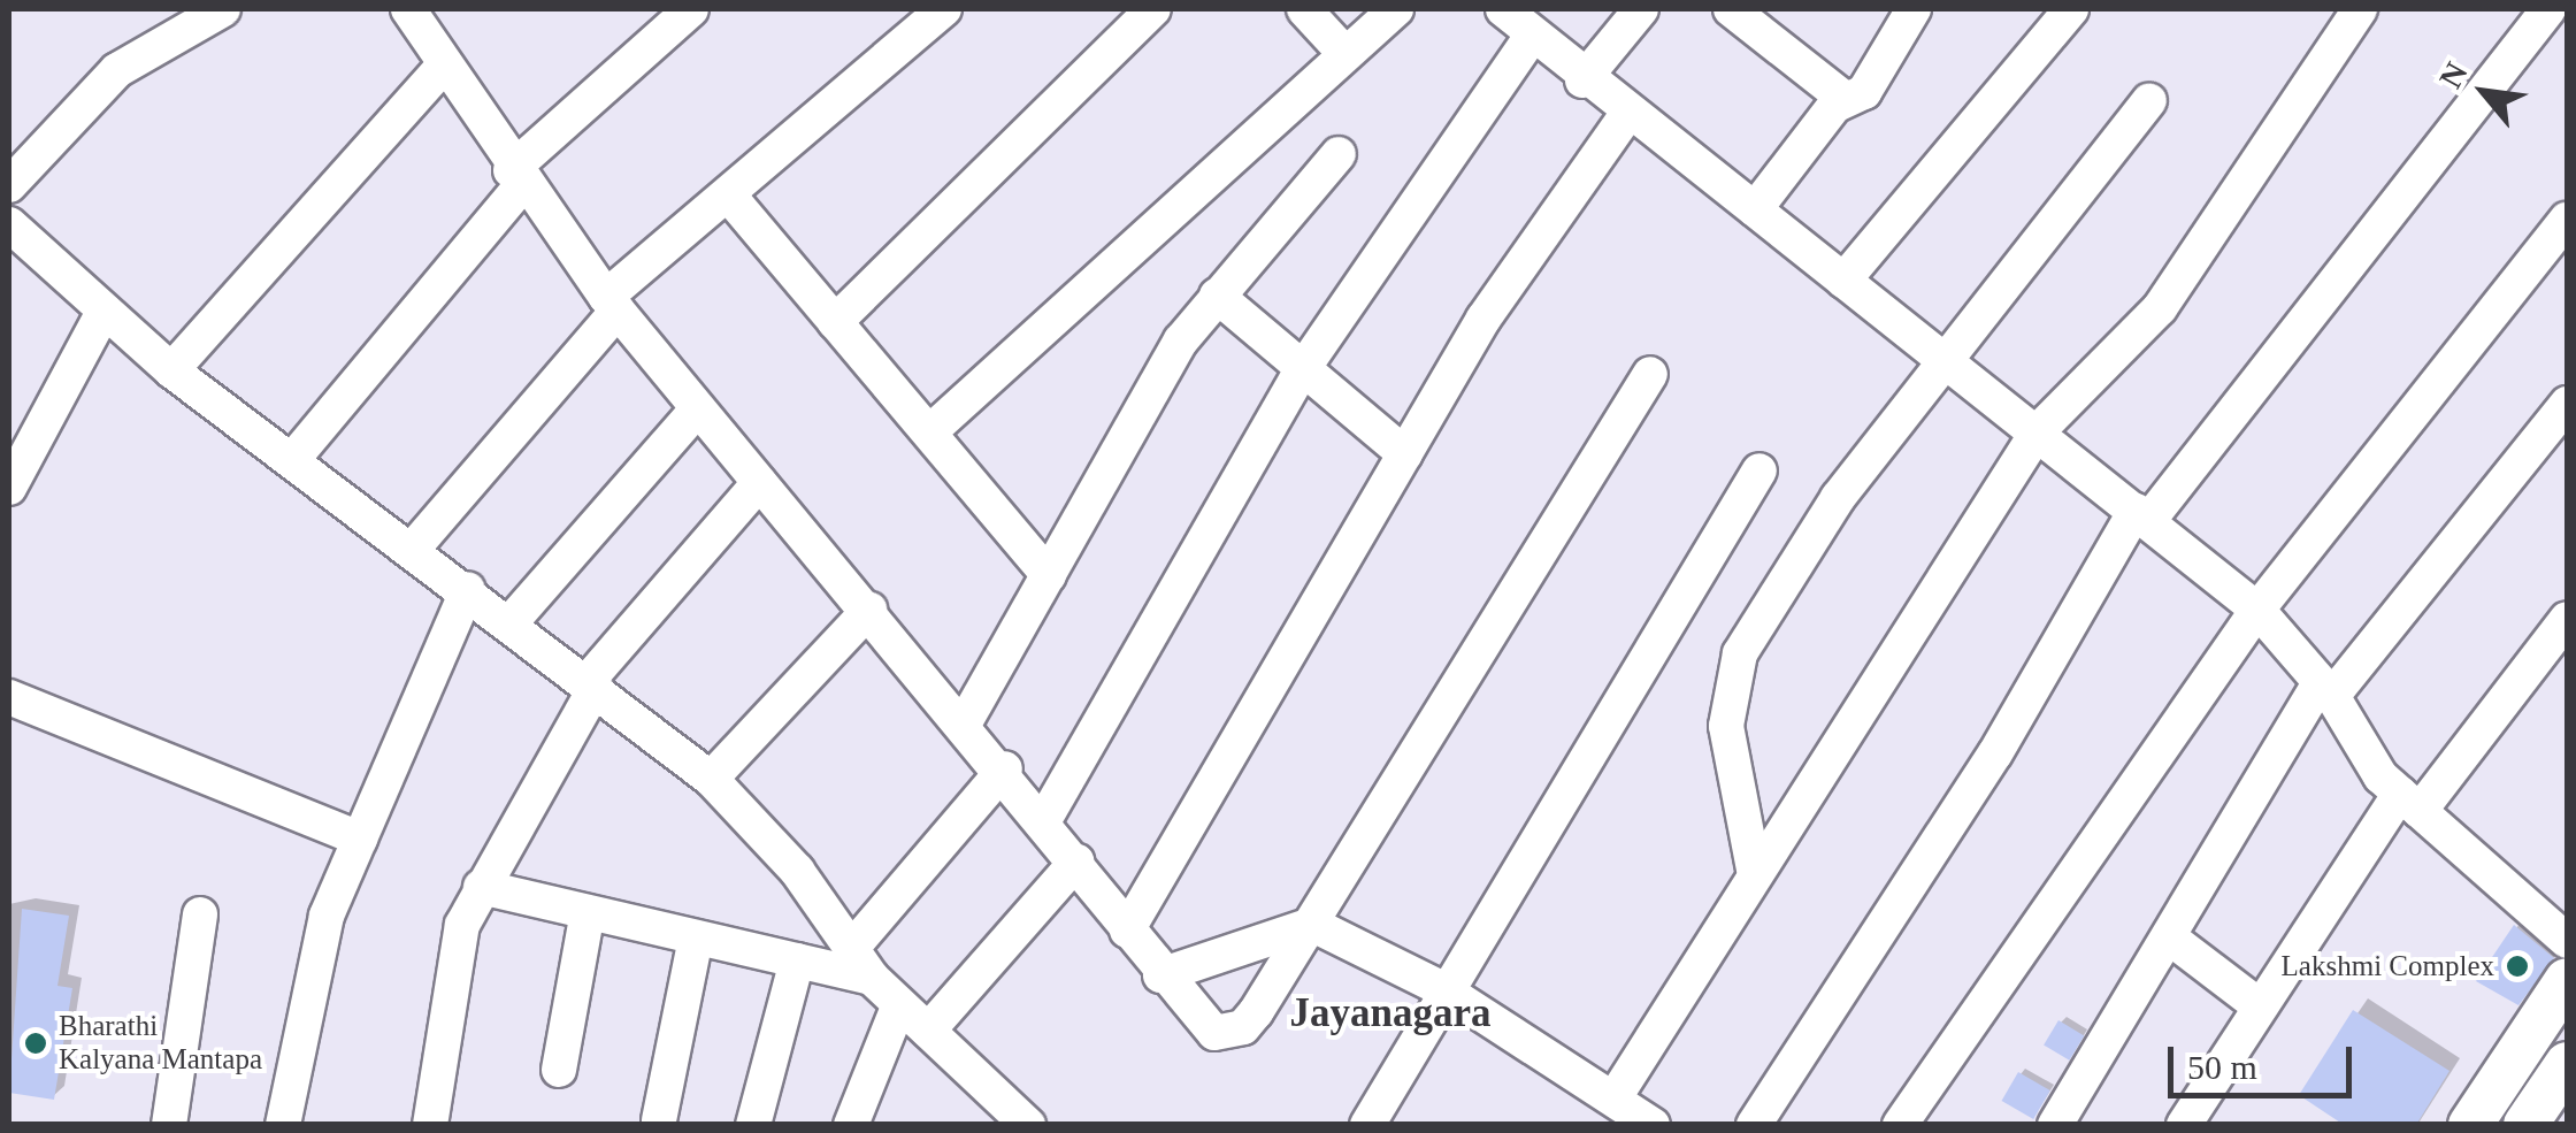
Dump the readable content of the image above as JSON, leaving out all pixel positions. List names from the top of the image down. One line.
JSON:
{"districts":["Jayanagara"],"places":["Lakshmi Complex","Bharathi Kalyana Mantapa"],"scale_bar":"50 m","north":"top left"}
